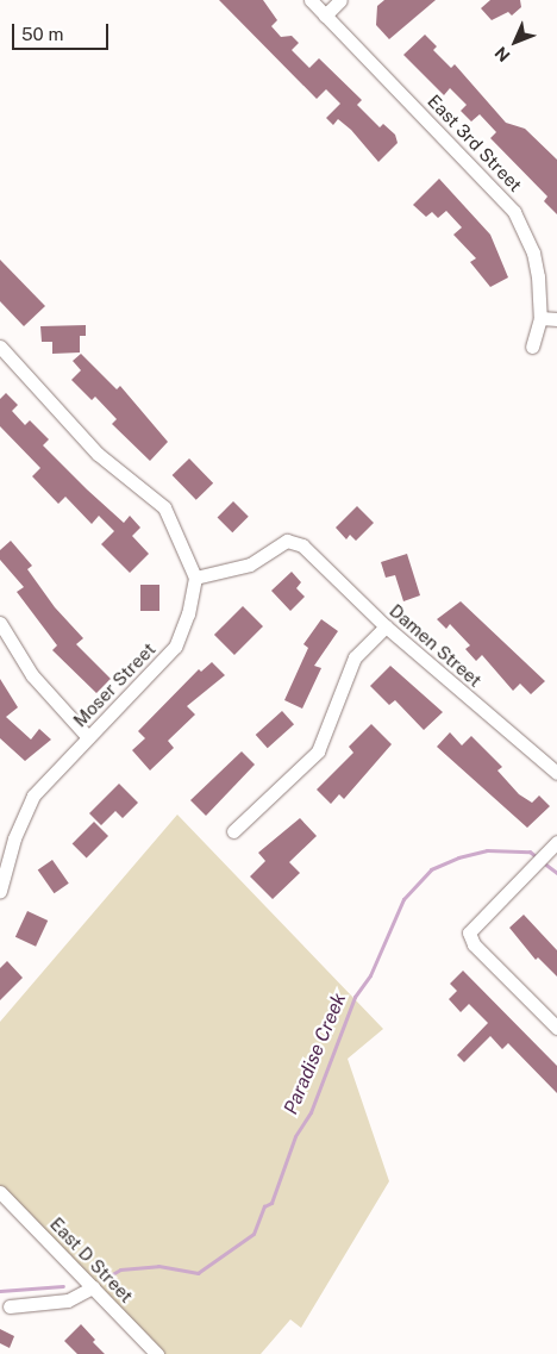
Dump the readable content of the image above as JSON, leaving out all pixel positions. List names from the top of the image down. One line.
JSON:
{"streets":{"street":["East 3rd Street","Damen Street","Moser Street","East D Street"]},"crossings":[["Damen Street","Moser Street"]],"water":["Paradise Creek"],"scale_bar":"50 m","north":"bottom left"}
